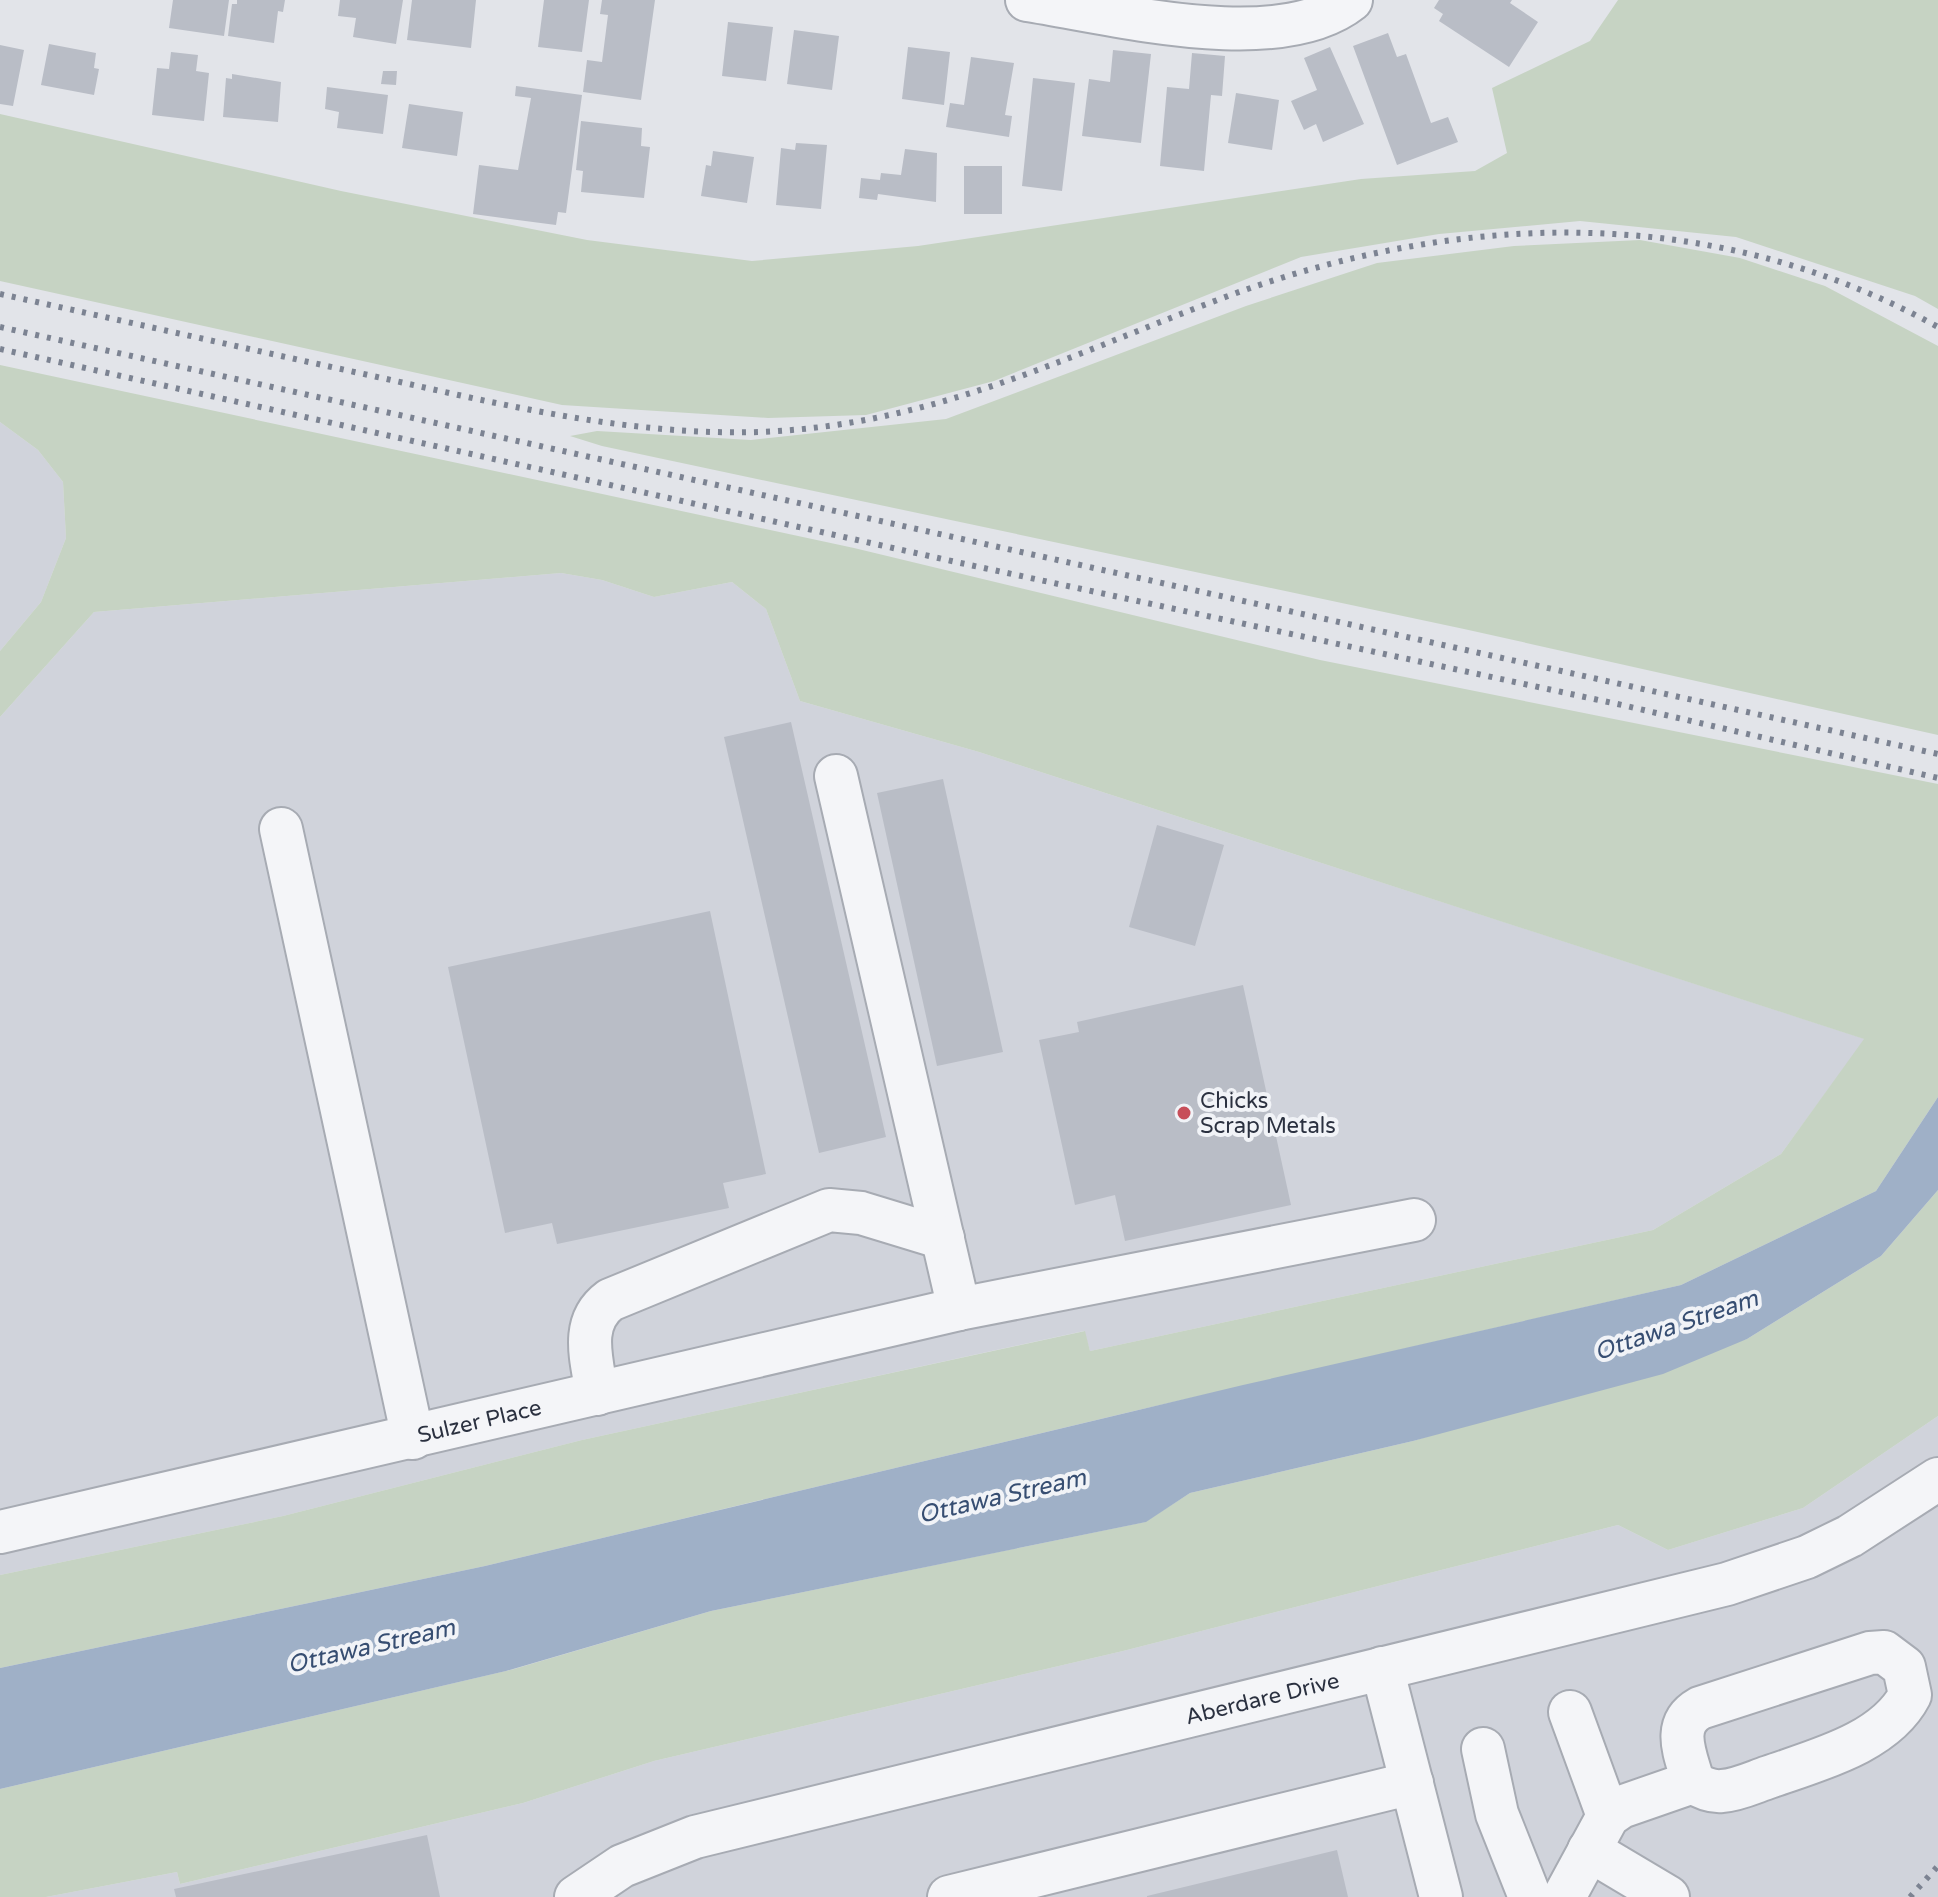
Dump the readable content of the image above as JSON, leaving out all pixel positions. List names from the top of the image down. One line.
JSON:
{"streets":{"street":["Sulzer Place","Aberdare Drive"]},"water":["Ottawa Stream"],"places":["Chicks Scrap Metals"]}
